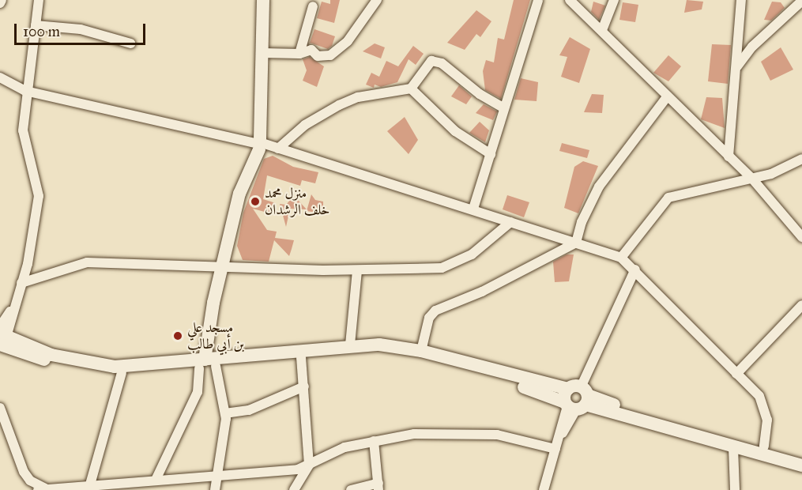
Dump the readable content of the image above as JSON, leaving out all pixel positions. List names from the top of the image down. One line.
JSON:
{"places":["منزل محمد خلف الرشدان","مسجد علي بن أبي طالب"],"scale_bar":"100 m"}
